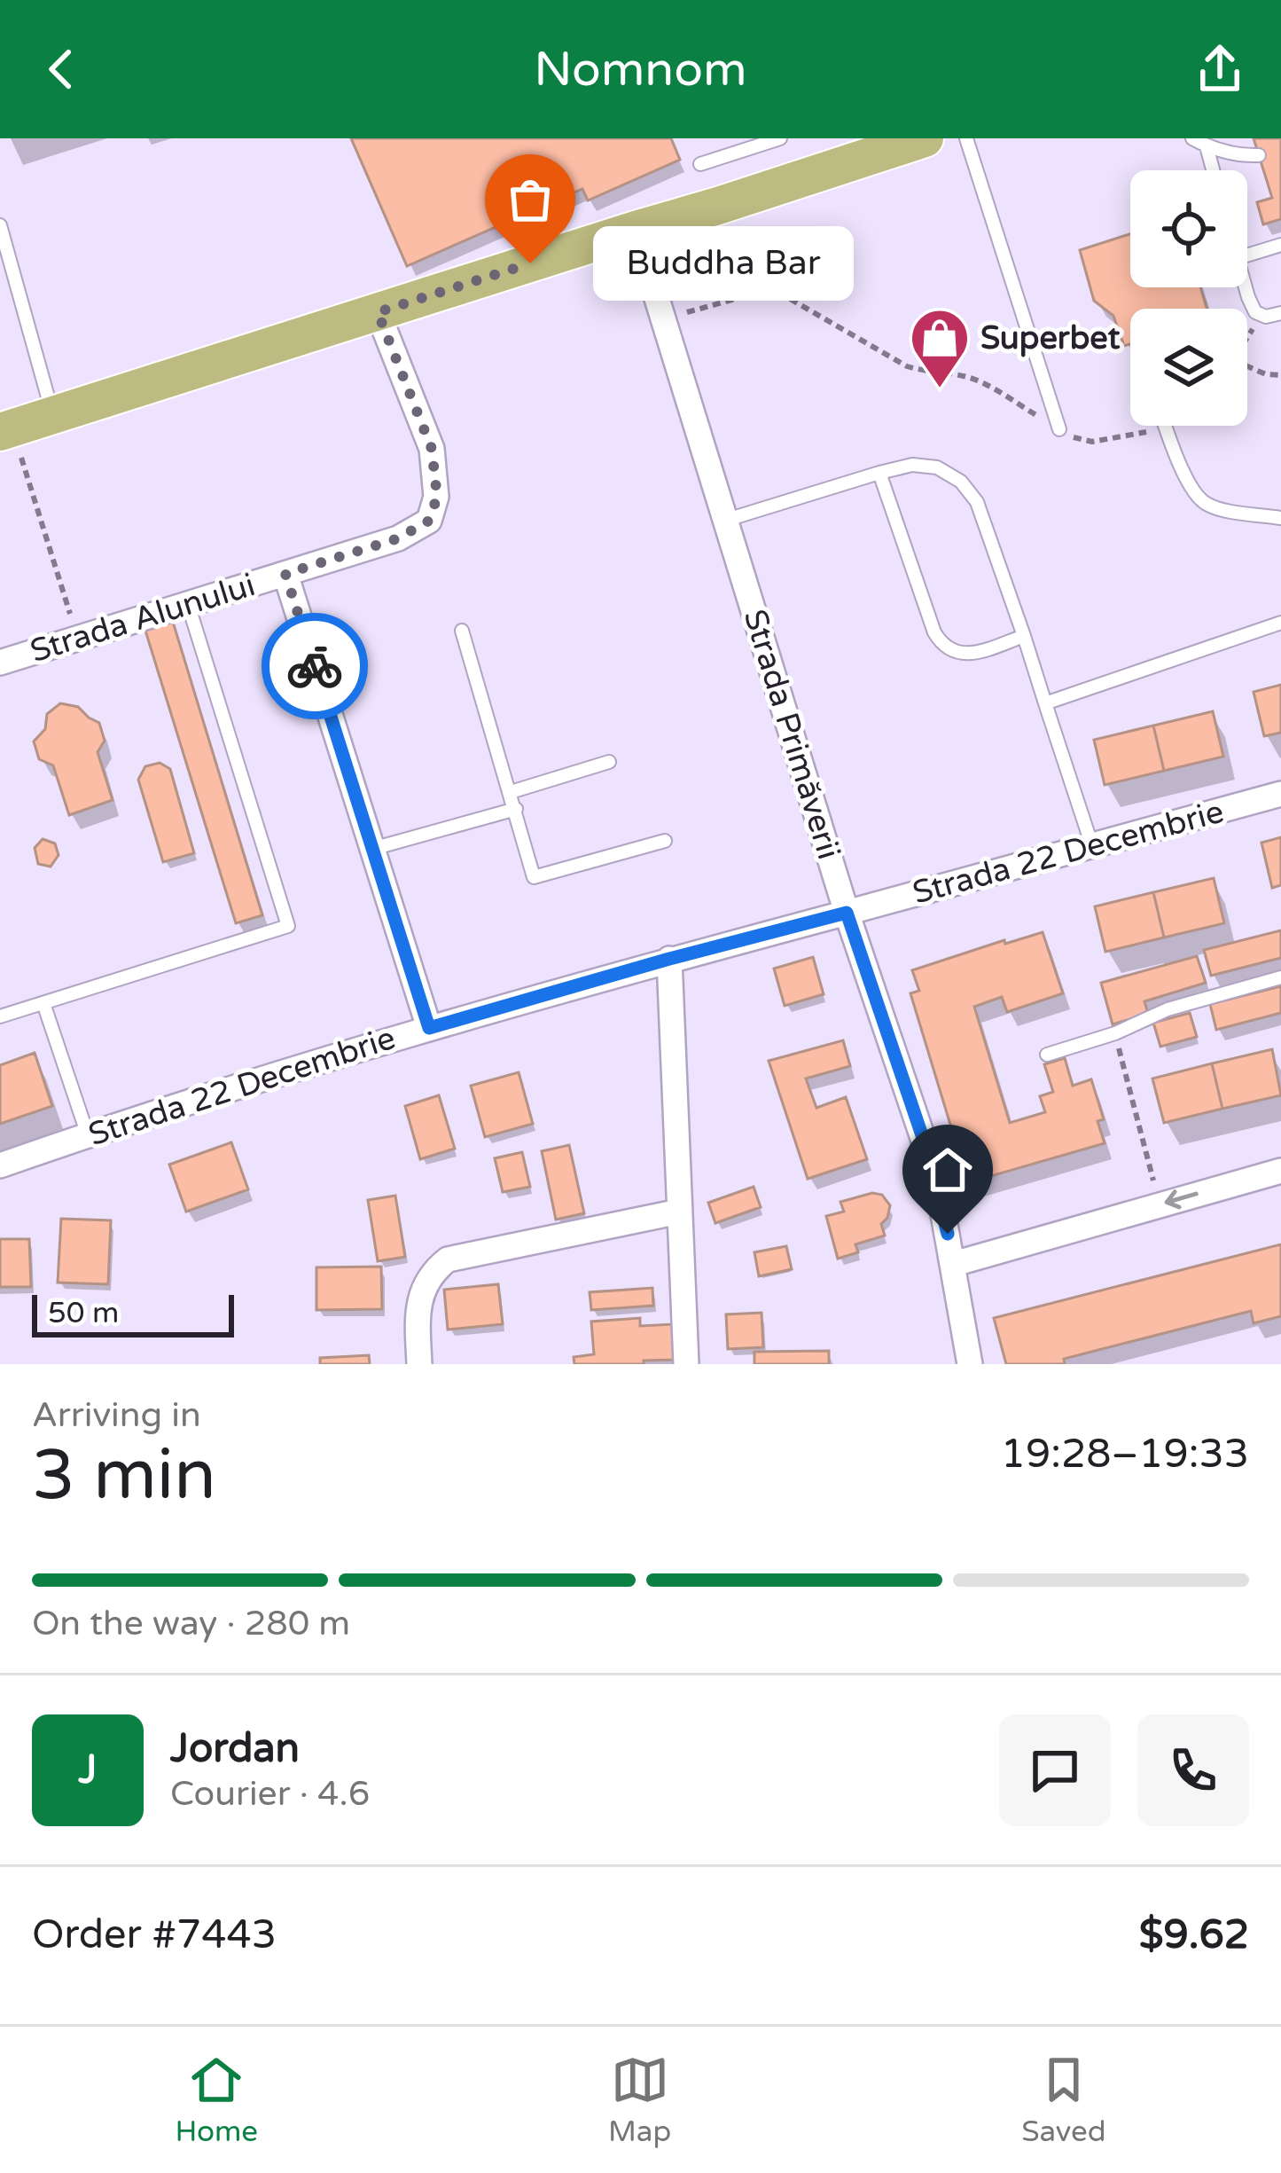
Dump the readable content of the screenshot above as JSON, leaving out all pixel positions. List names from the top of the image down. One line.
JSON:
{"streets":{"street":["Strada Alunului","Strada Primăverii","Strada 22 Decembrie"]},"crossings":[["Strada Alunului","Strada 22 Decembrie"],["Strada Primăverii","Strada 22 Decembrie"]],"places":{"other":["Buddha Bar"],"shop":["Superbet"]},"scale_bar":"50 m","page":{"header":"Nomnom","bubble":"Buddha Bar","scale":"50 m","heading":["3 min","Arriving in","19:28–19:33"],"panel":["Jordan","Courier · 4.6","Order #7443","$9.62"],"bar":"On the way · 280 m","round":"J","tabs":["Home","Map","Saved"]}}
